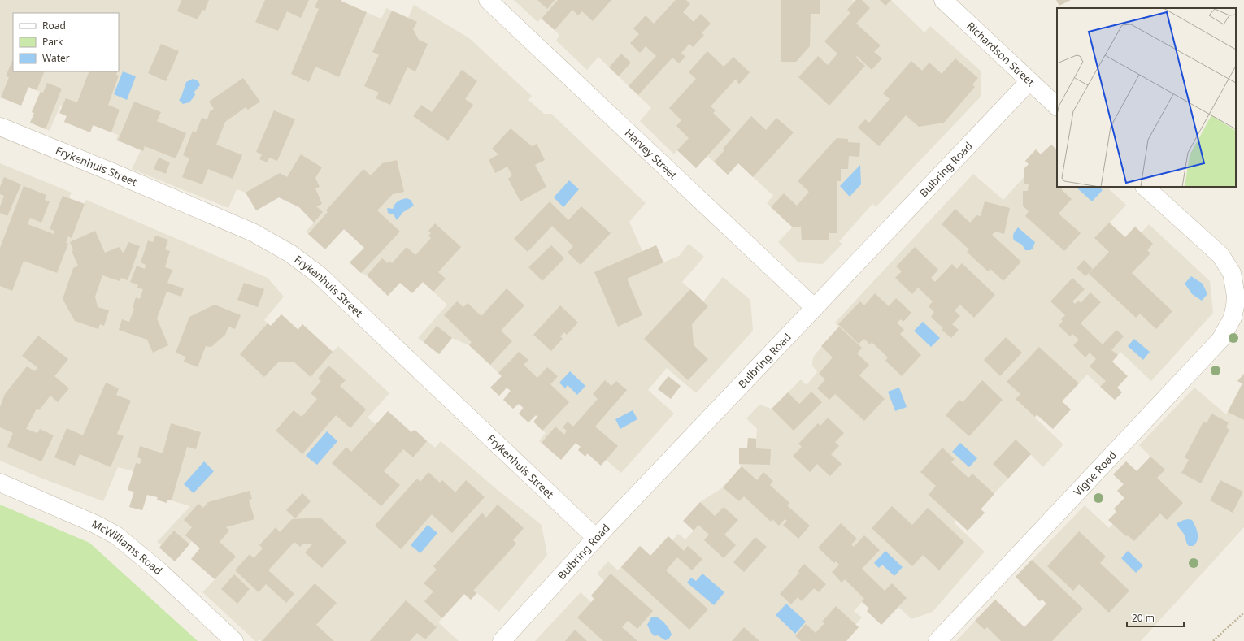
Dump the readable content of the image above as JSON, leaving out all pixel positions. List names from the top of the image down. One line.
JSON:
{"streets":{"street":["Richardson Street","Harvey Street","Frykenhuis Street","Bulbring Road","Vigne Road","McWilliams Road"]},"crossings":[["Richardson Street","Bulbring Road"],["Harvey Street","Bulbring Road"],["Frykenhuis Street","Bulbring Road"]],"legend":["Road","Park","Water"],"scale_bar":"20 m"}
